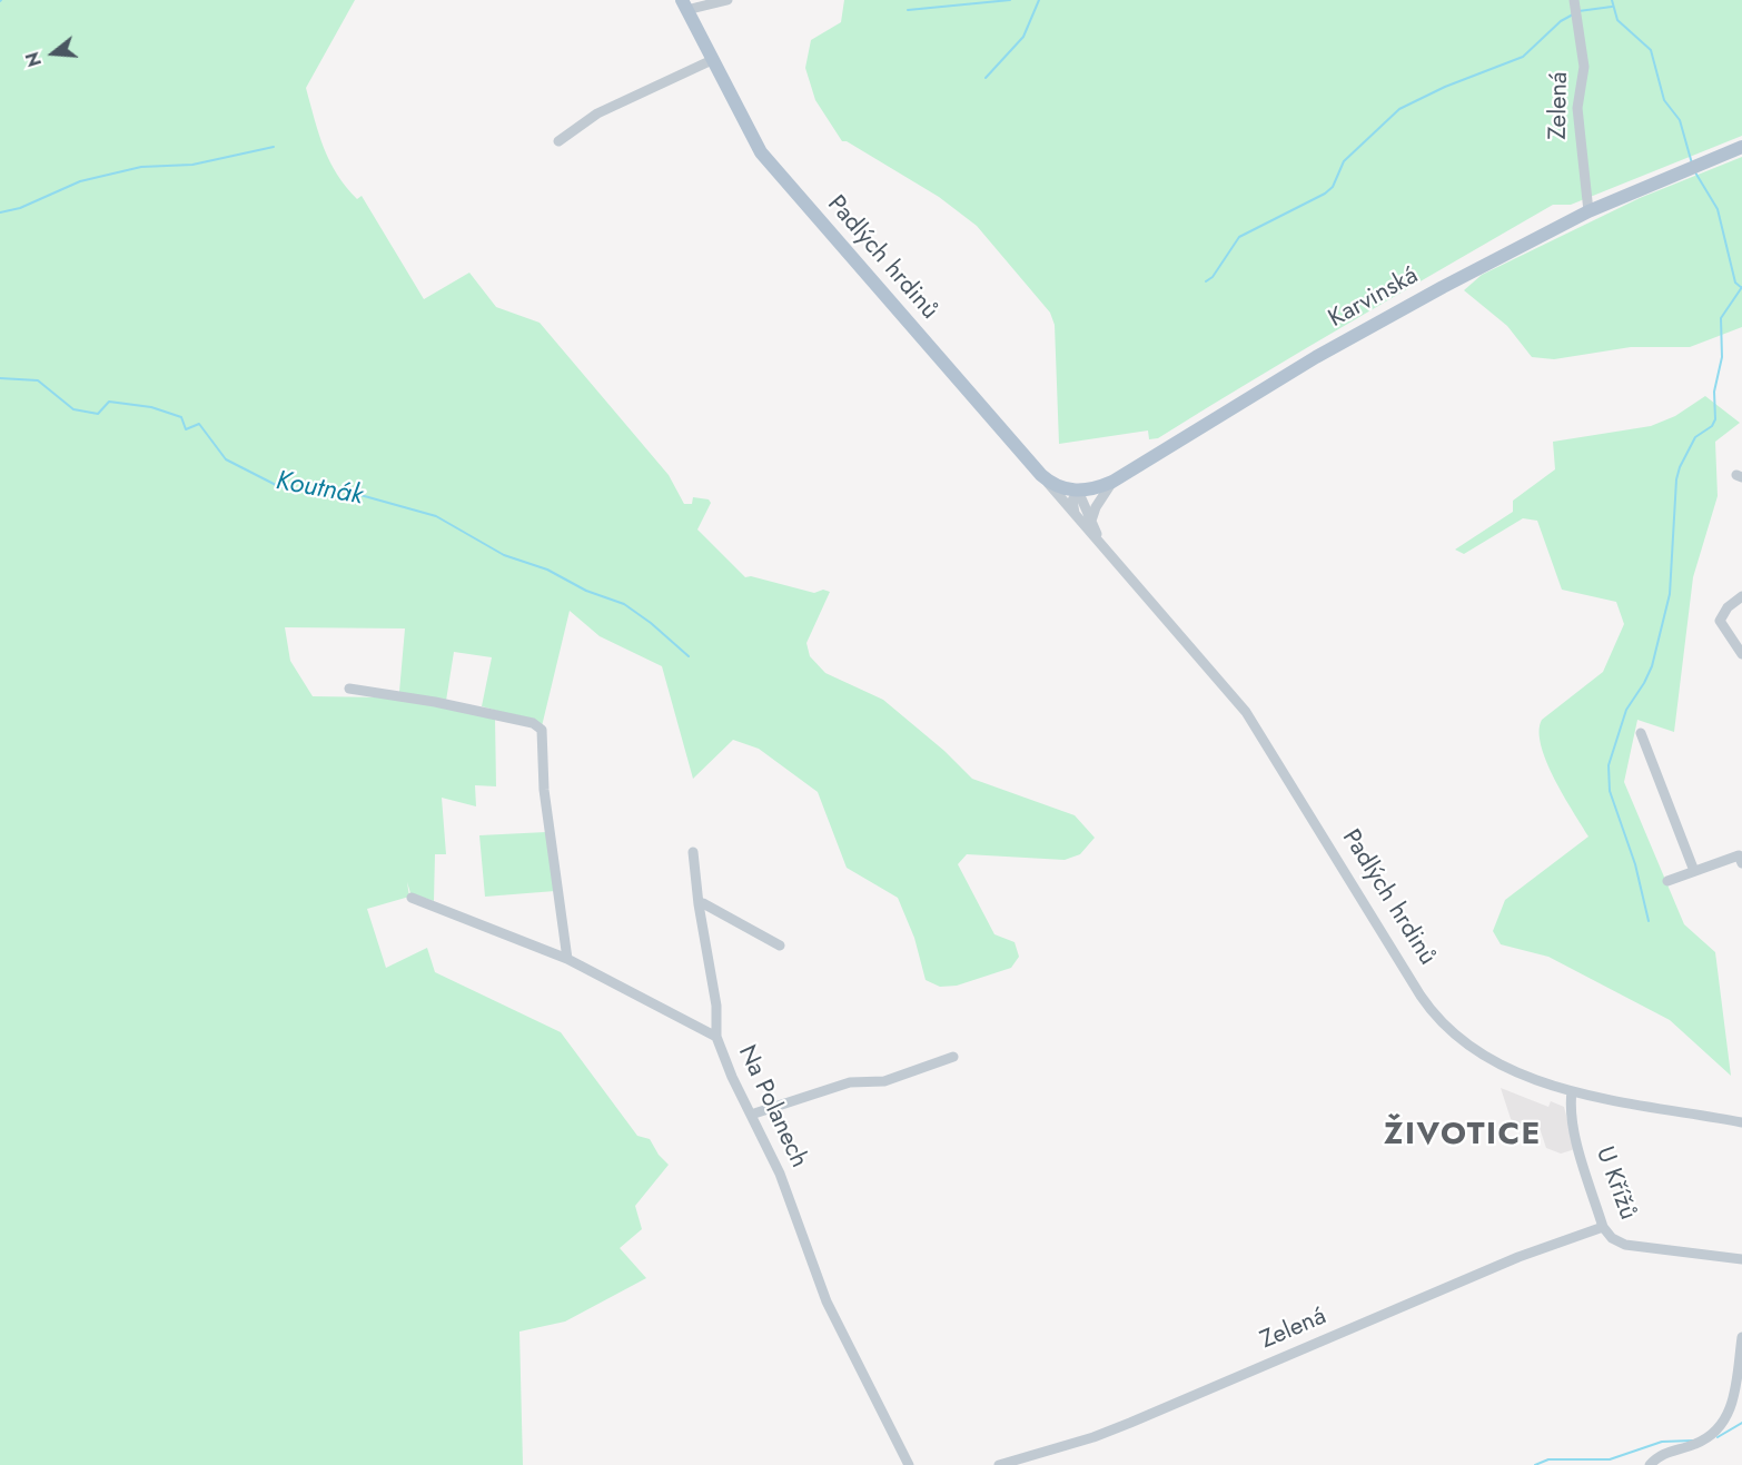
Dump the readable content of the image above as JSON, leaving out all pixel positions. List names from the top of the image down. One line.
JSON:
{"streets":{"main road":["Padlých hrdinů","Karvinská"],"street":["Zelená","Na Polanech","U Křížů"]},"crossings":[["Zelená","Karvinská"],["Zelená","U Křížů"],["Padlých hrdinů","Karvinská"],["Padlých hrdinů","U Křížů"]],"districts":["ŽIVOTICE"],"water":["Koutnák"],"north":"left"}
